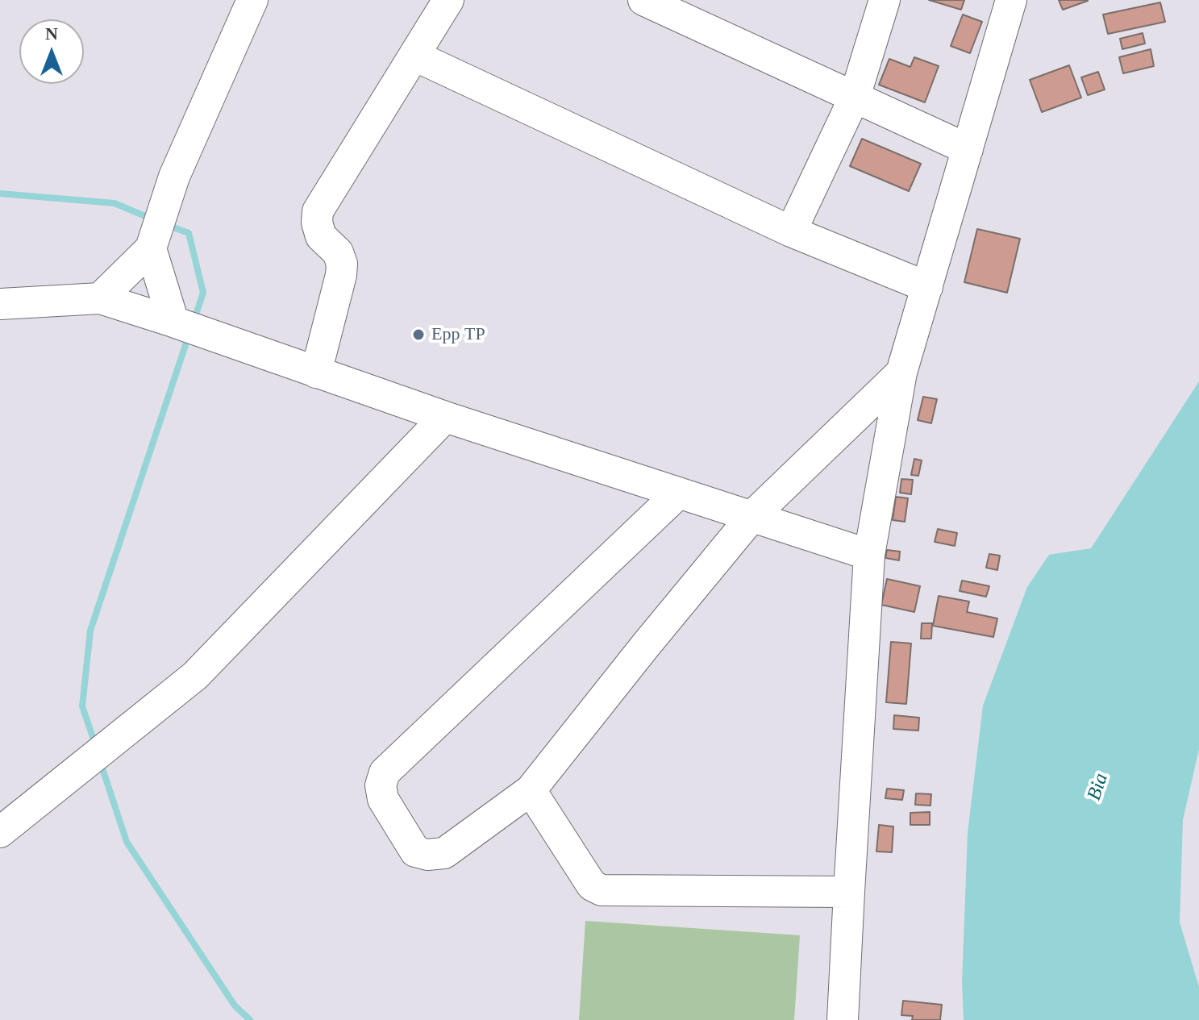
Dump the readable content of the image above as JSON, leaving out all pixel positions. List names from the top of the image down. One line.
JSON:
{"water":["Bia"],"places":["Epp TP"],"north":"top"}
